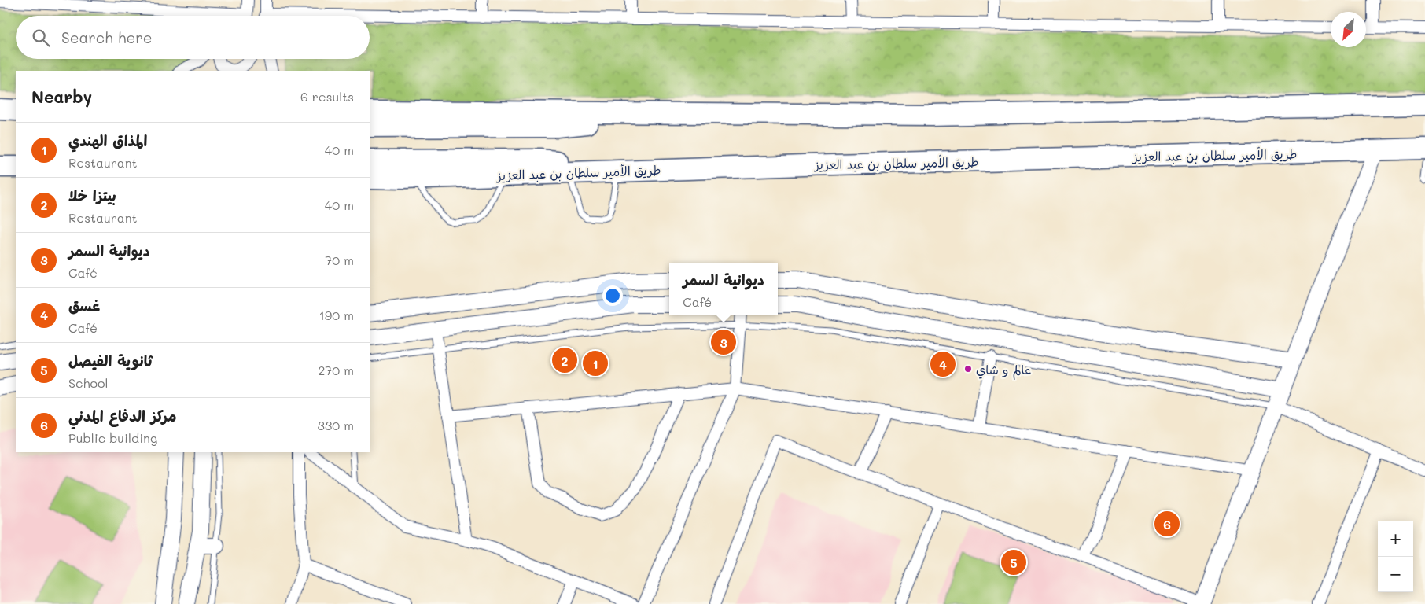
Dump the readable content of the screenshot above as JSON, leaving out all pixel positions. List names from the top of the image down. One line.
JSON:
{"streets":{"highway":["طريق الأمير سلطان بن عبد العزيز"]},"places":["عالم و شاي"],"north":"bottom left","page":{"search":"Search here","heading":["Nearby","6 results"],"list":[{"mark":"1","name":"المذاق الهندي","note":"Restaurant","value":"40 m"},{"mark":"2","name":"بيتزا خلا","note":"Restaurant","value":"40 m"},{"mark":"3","name":"ديوانية السمر","note":"Café","value":"70 m"},{"mark":"4","name":"غسق","note":"Café","value":"190 m"},{"mark":"5","name":"ثانوية الفيصل","note":"School","value":"270 m"},{"mark":"6","name":"مركز الدفاع المدني","note":"Public building","value":"330 m"}],"popup":["ديوانية السمر","Café"],"pins":["3","2","1","4","6","5"],"map_buttons":["+","−"]}}
